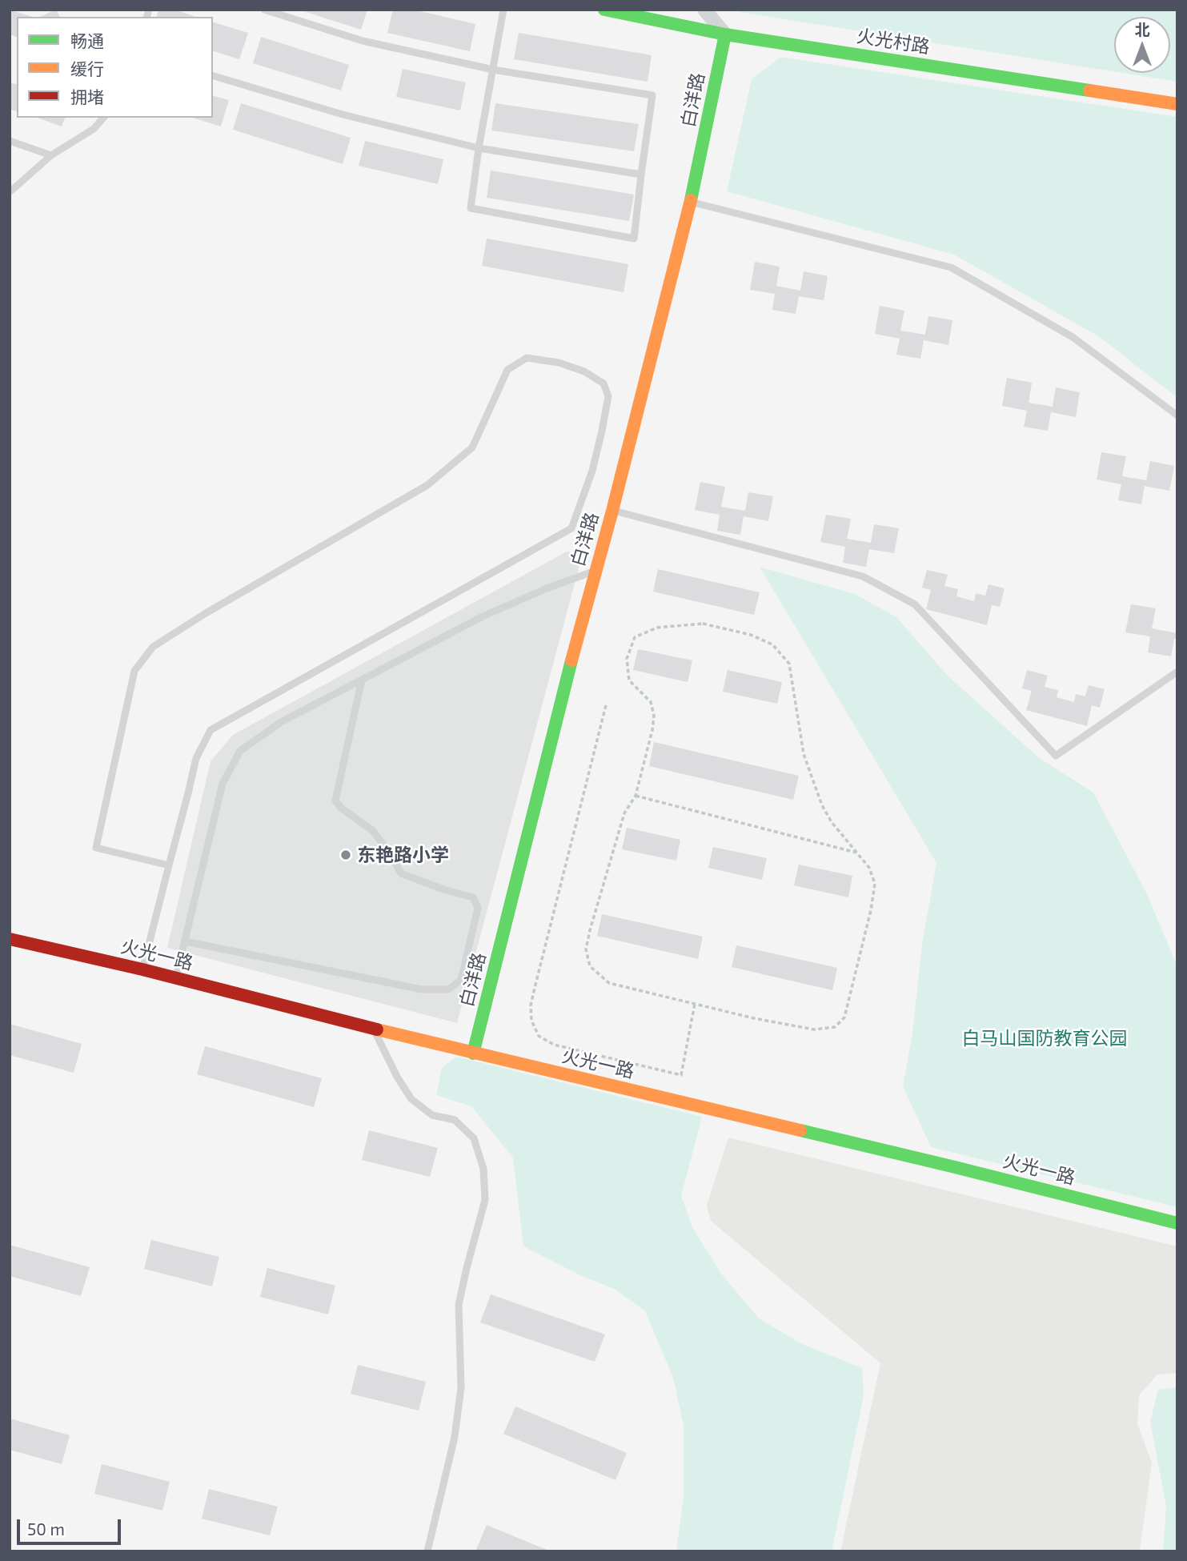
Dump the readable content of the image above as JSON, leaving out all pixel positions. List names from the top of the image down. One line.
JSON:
{"streets":{"street":["火光村路","白洋路","火光一路"]},"crossings":[["火光村路","白洋路"],["白洋路","火光一路"]],"parks":["白马山国防教育公园"],"places":["东艳路小学"],"legend":["畅通","缓行","拥堵"],"scale_bar":"50 m","north":"top"}
